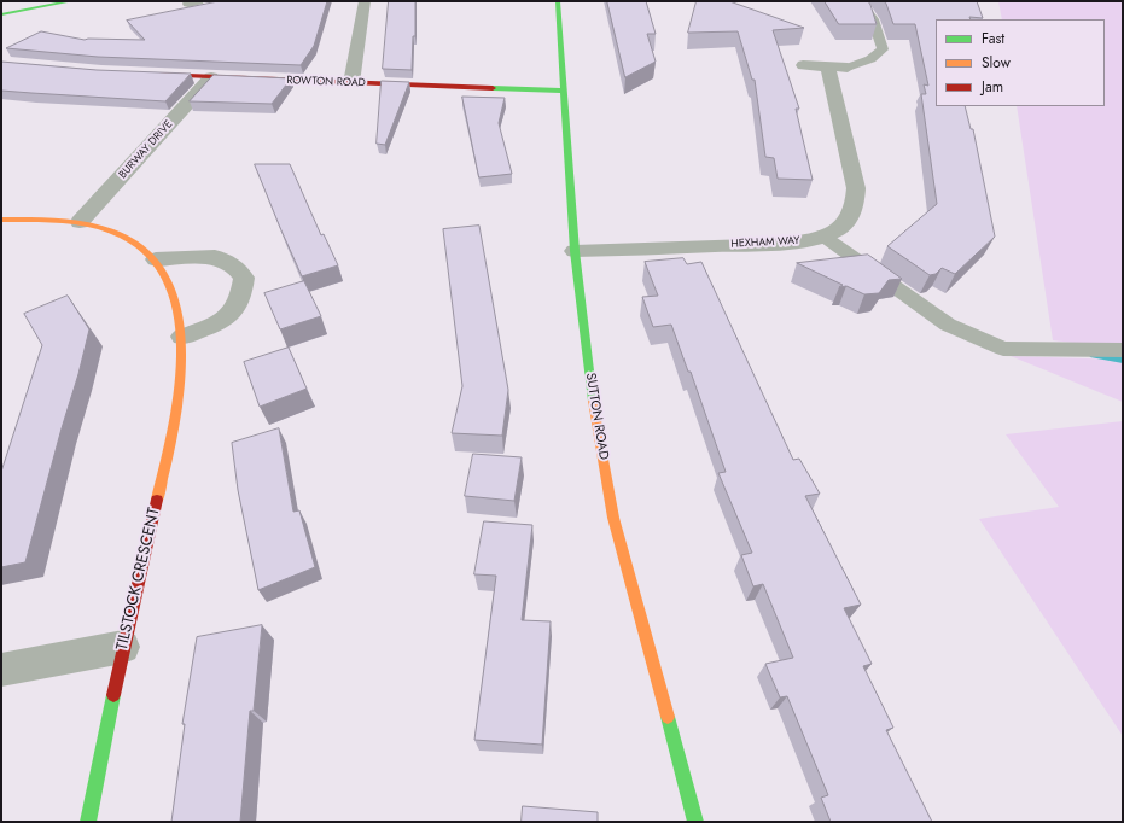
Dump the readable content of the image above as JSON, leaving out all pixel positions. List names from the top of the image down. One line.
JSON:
{"streets":{"street":["ROWTON ROAD","BURWAY DRIVE","HEXHAM WAY","SUTTON ROAD","TILSTOCK CRESCENT"]},"crossings":[["ROWTON ROAD","BURWAY DRIVE"],["ROWTON ROAD","SUTTON ROAD"],["BURWAY DRIVE","TILSTOCK CRESCENT"],["HEXHAM WAY","SUTTON ROAD"]],"legend":["Fast","Slow","Jam"]}
